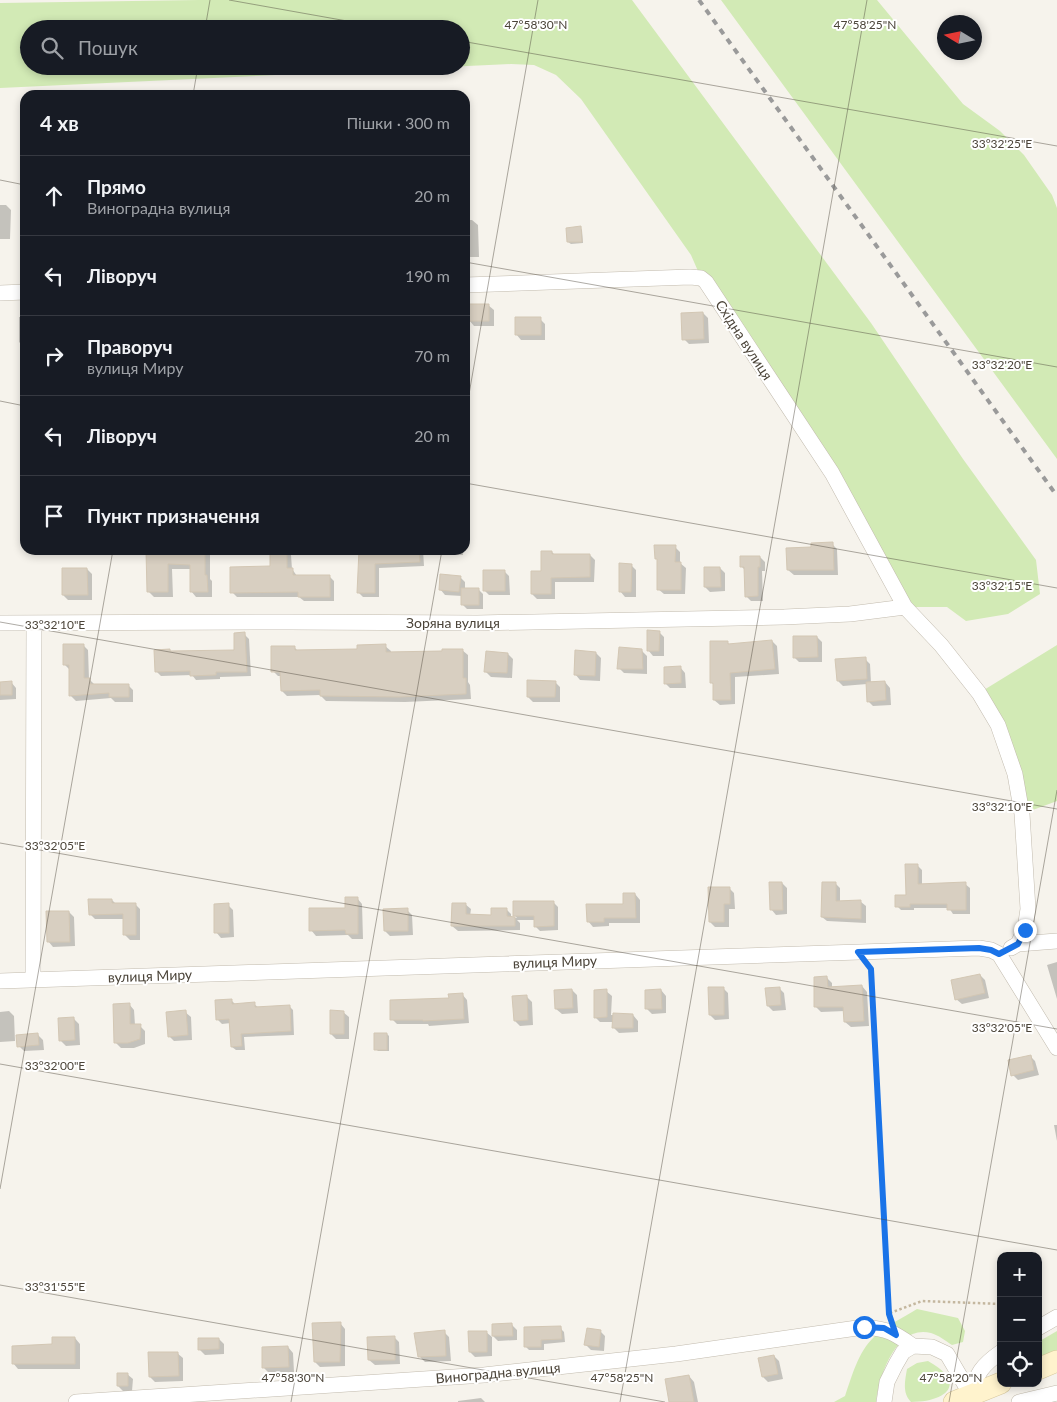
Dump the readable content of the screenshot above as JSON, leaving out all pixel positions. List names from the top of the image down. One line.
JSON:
{"streets":{"street":["Східна вулиця","Зоряна вулиця","вулиця Миру","Виноградна вулиця"]},"crossings":[["Східна вулиця","Зоряна вулиця"]],"north":"left","page":{"search":"Пошук","heading":["4 хв","Пішки · 300 m"],"list":[["Прямо","Виноградна вулиця","20 m"],["Ліворуч","190 m"],["Праворуч","вулиця Миру","70 m"],["Ліворуч","20 m"],"Пункт призначення"],"map_buttons":["+","−"]},"coordinates":["47°58'30\"N","47°58'25\"N","33°32'25\"E","33°32'20\"E","33°32'15\"E","33°32'10\"E","33°32'05\"E","33°32'00\"E","33°31'55\"E","47°58'20\"N"]}
